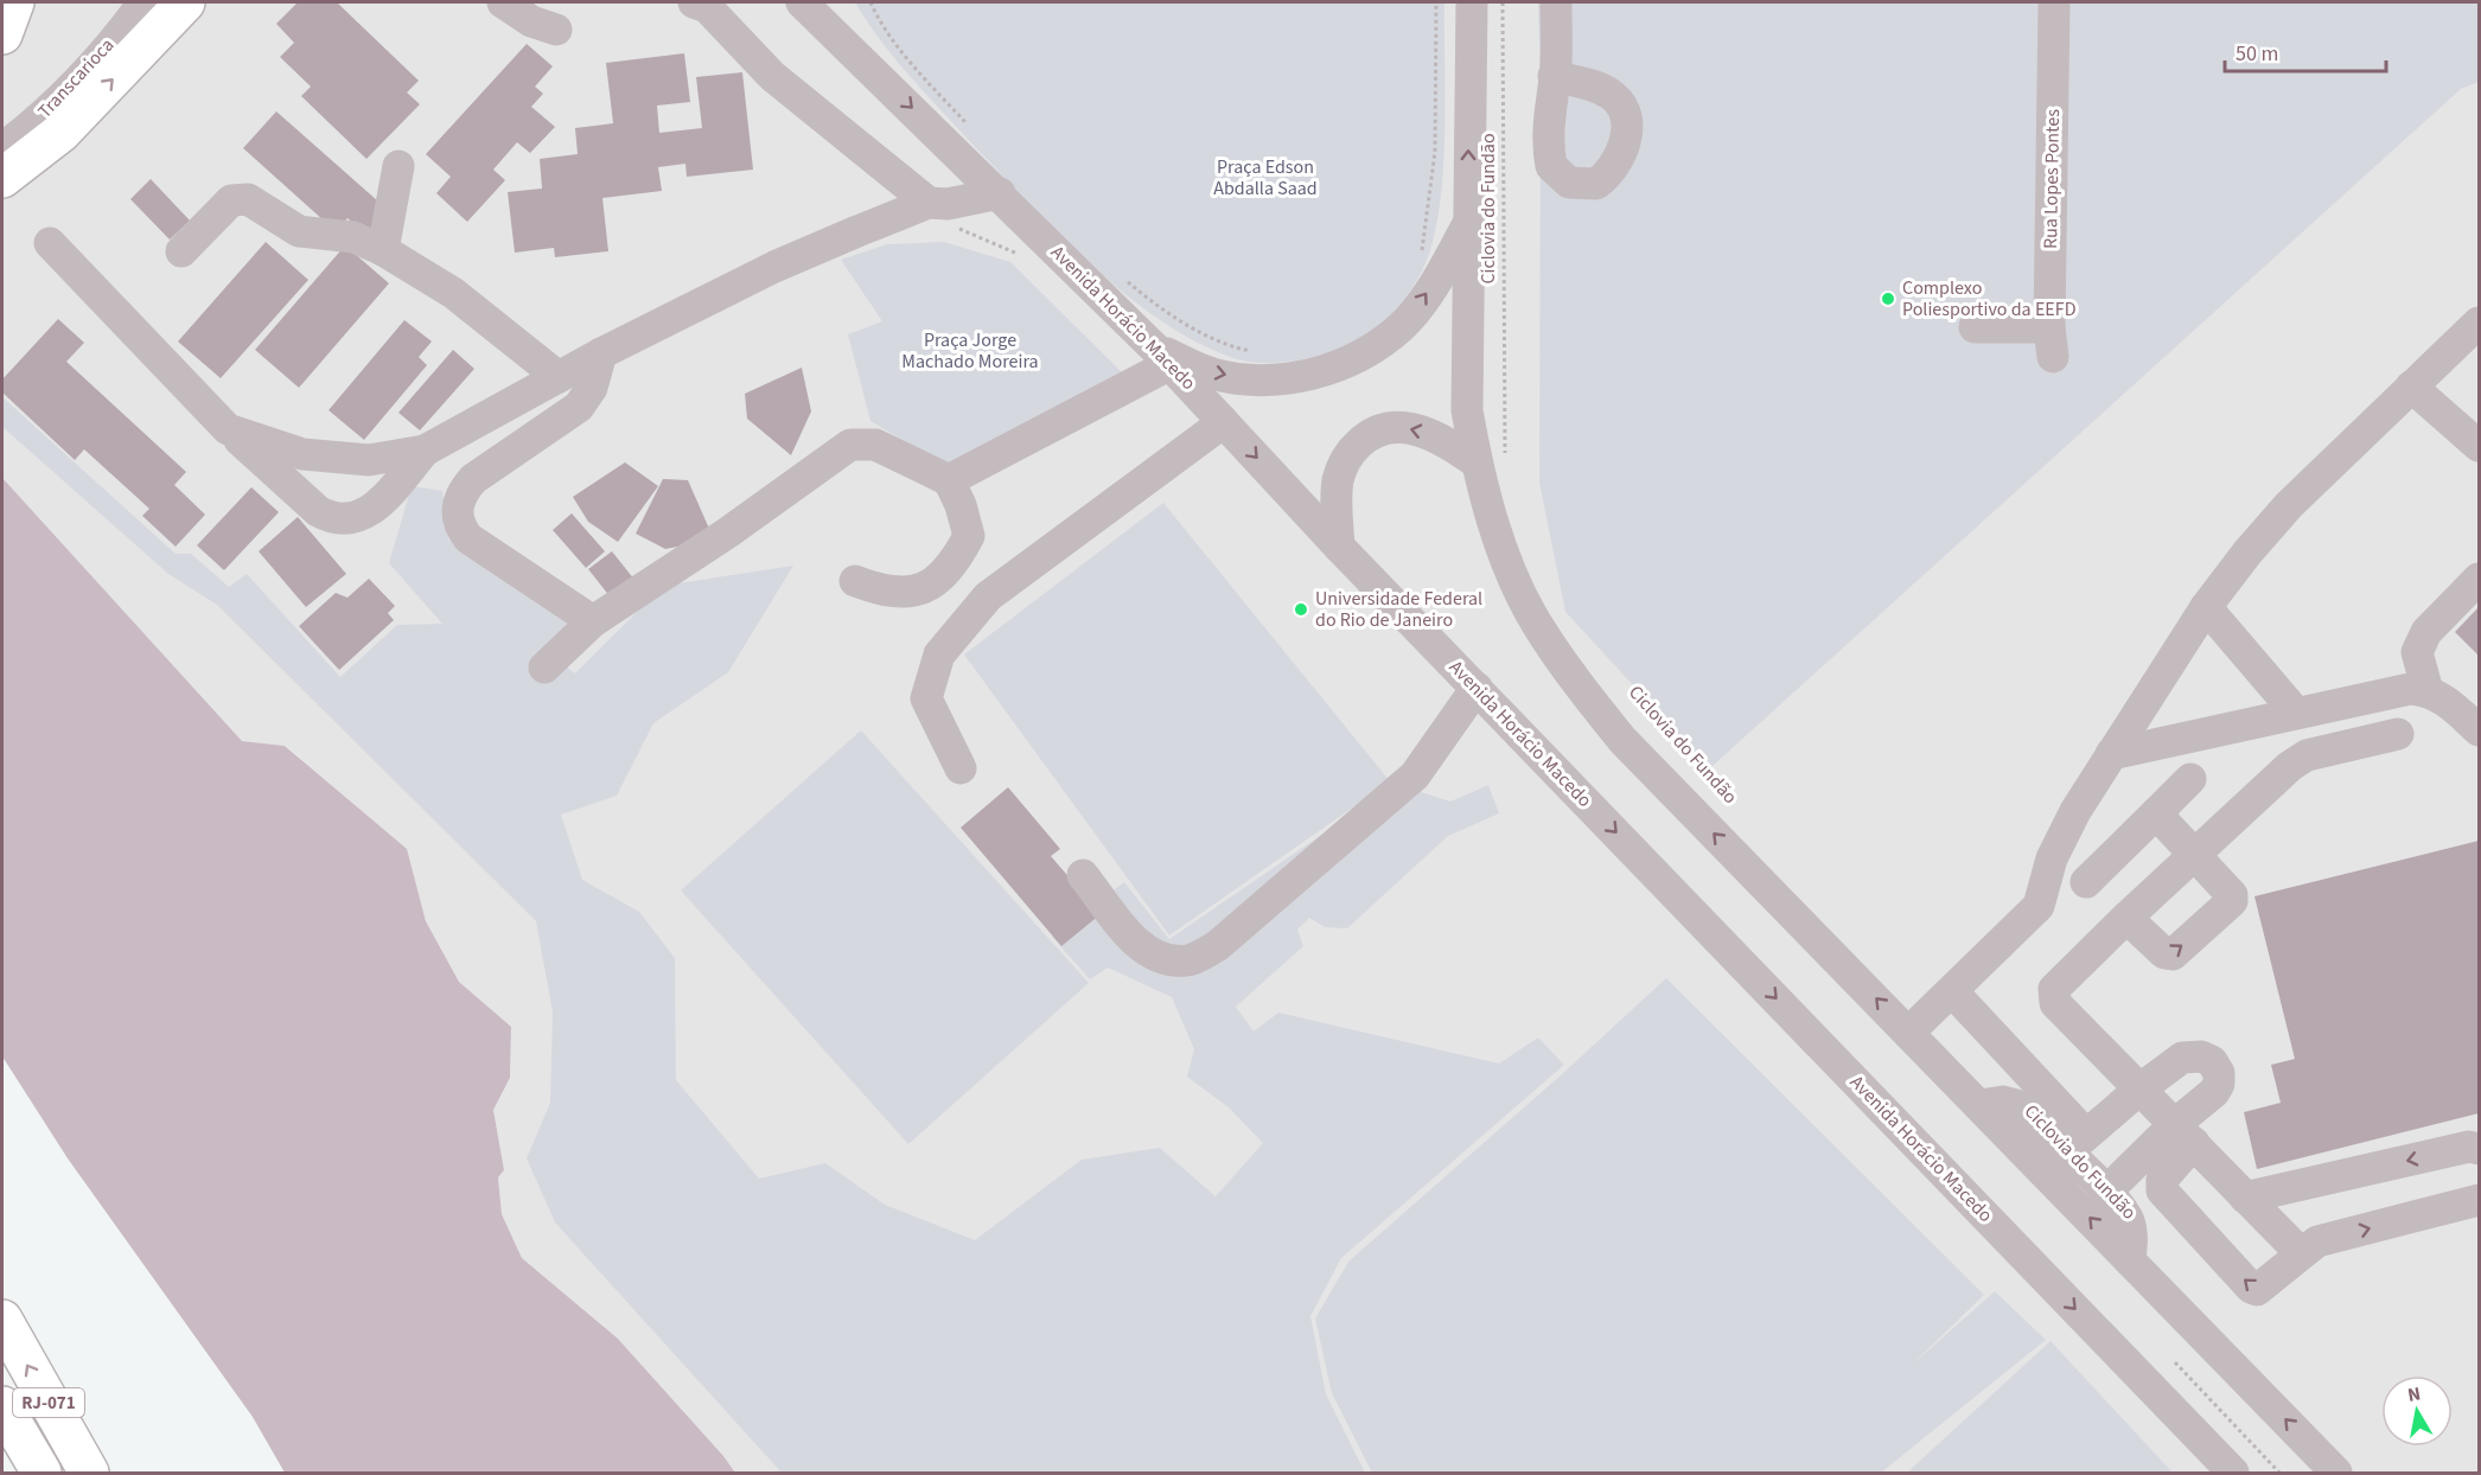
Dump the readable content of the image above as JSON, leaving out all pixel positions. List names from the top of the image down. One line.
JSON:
{"streets":{"highway":["RJ-071"],"street":["Transcarioca","Rua Lopes Pontes","Avenida Horácio Macedo"],"path":["Ciclovia do Fundão"]},"parks":["Praça Edson Abdalla Saad","Praça Jorge Machado Moreira"],"places":["Complexo Poliesportivo da EEFD","Universidade Federal do Rio de Janeiro"],"scale_bar":"50 m","north":"top"}
